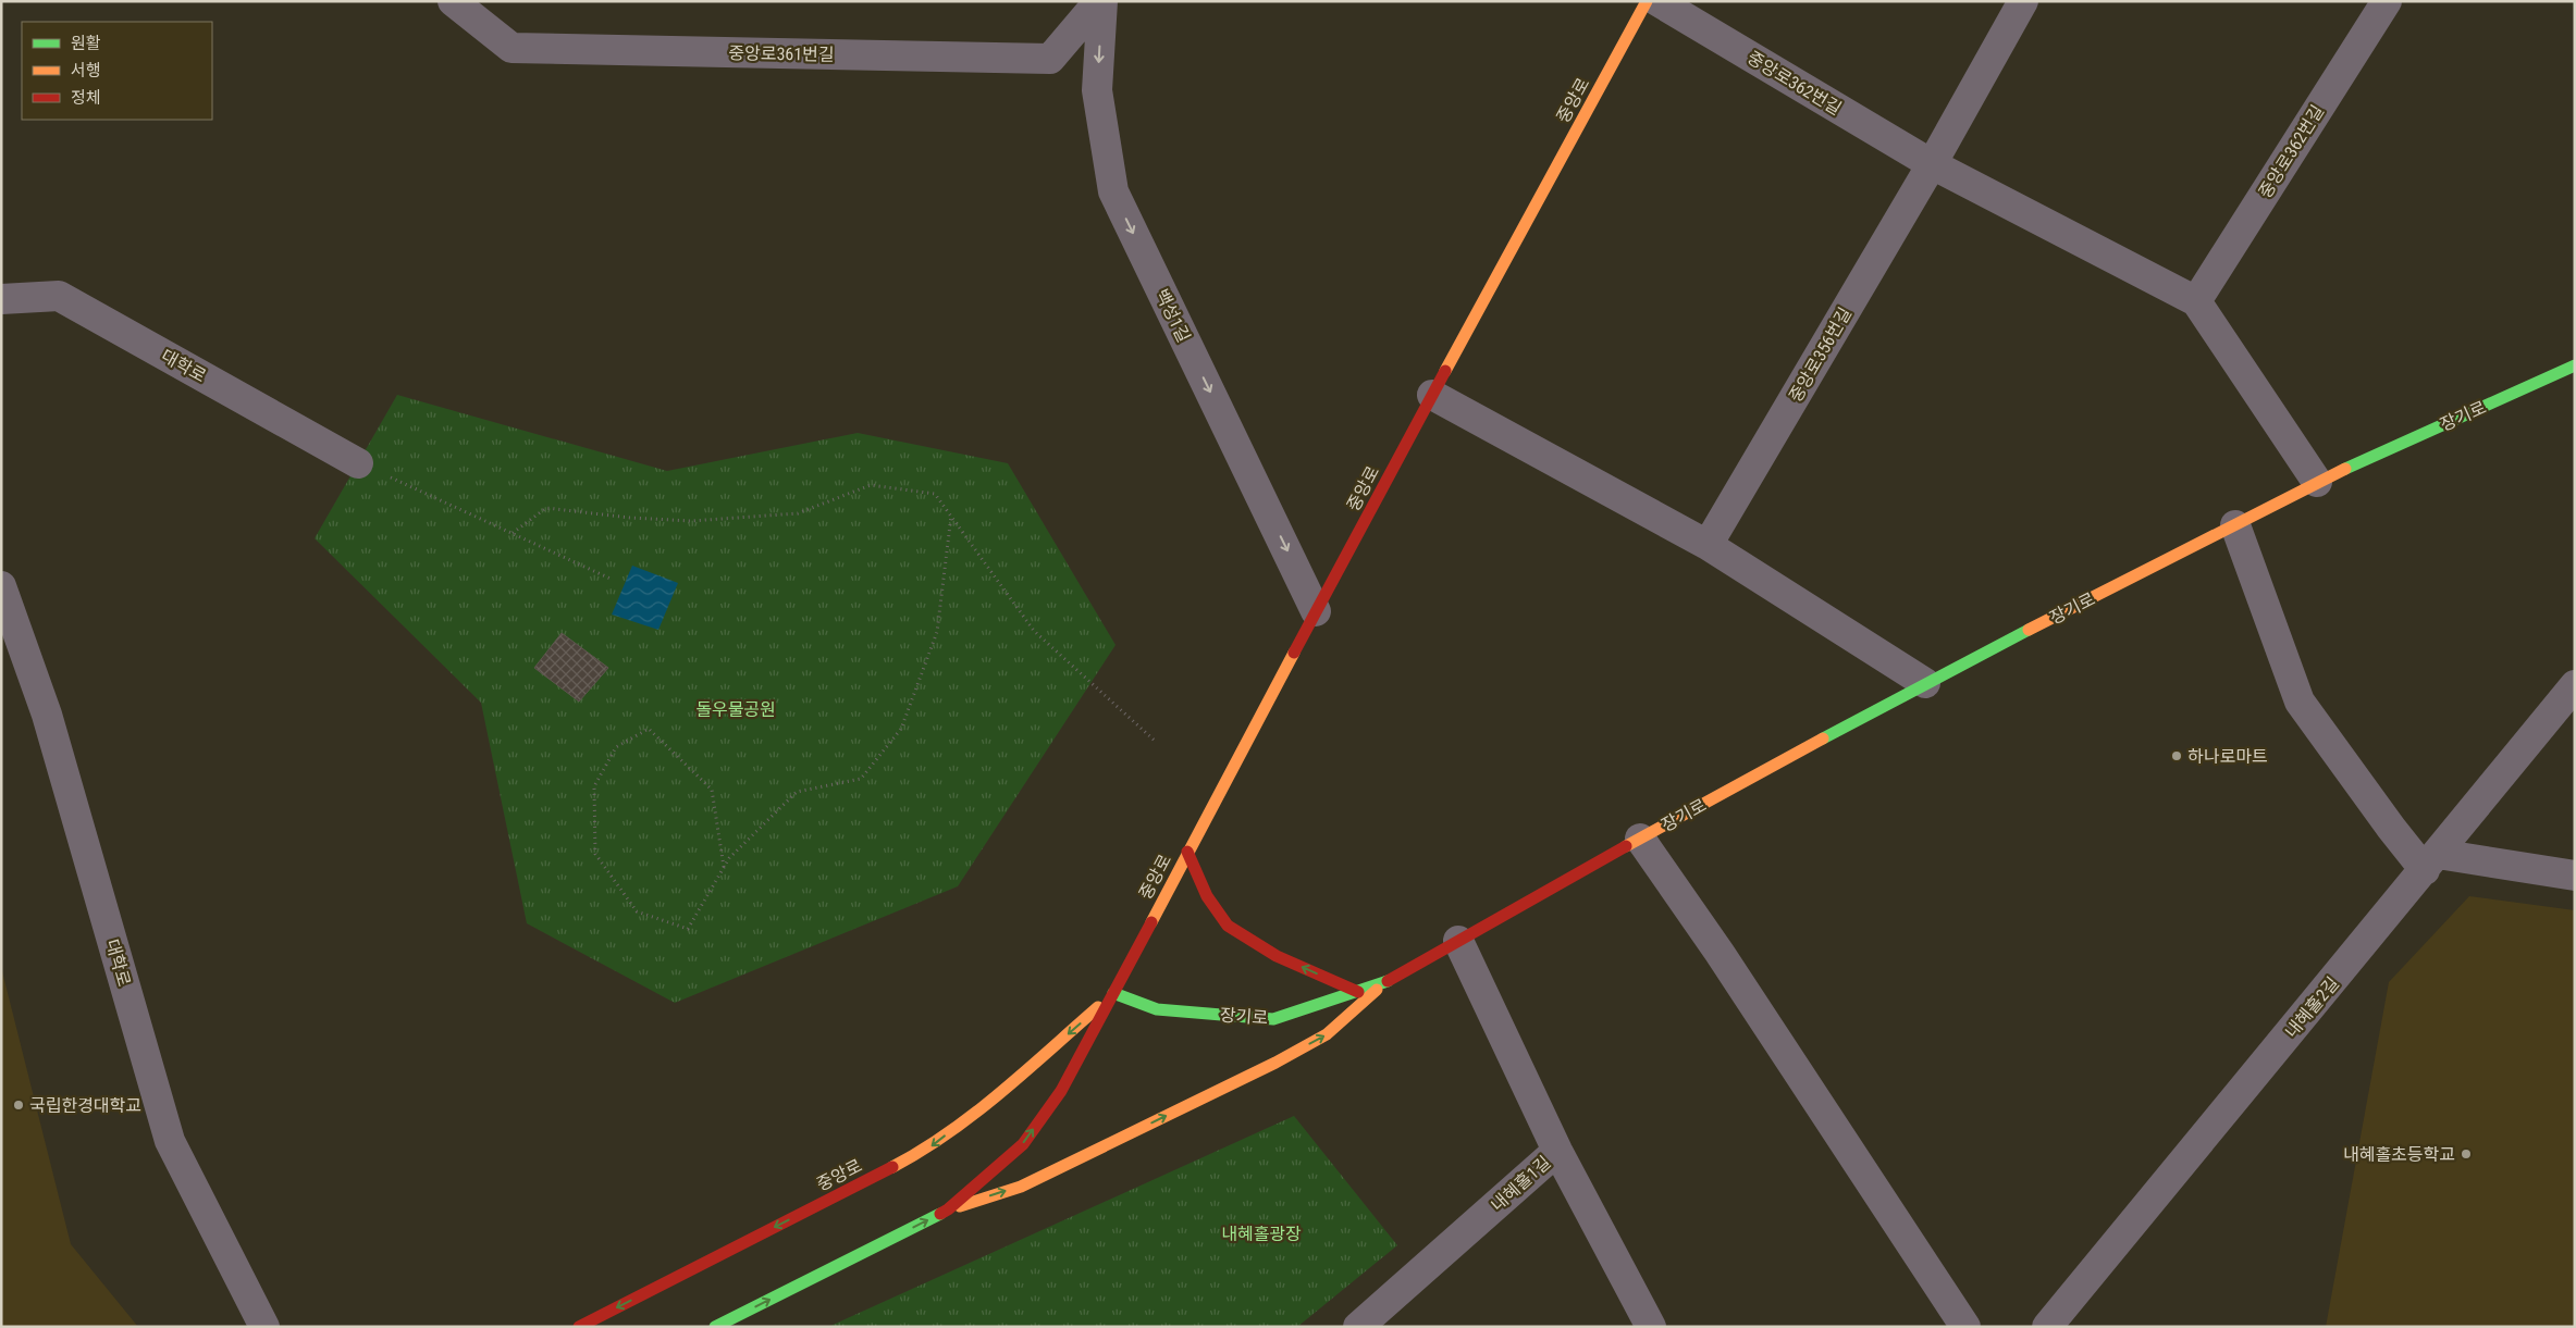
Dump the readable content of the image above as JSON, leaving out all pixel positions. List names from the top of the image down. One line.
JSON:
{"streets":{"main road":["중앙로","장기로"],"street":["중앙로361번길","중앙로362번길","백성1길","중앙로356번길","대학로","내혜홀2길","내혜홀1길"]},"crossings":[["중앙로361번길","백성1길"],["중앙로362번길","중앙로356번길"],["중앙로362번길","장기로"],["중앙로","백성1길"],["중앙로","장기로"]],"one_way":["백성1길"],"parks":["돌우물공원","내혜홀광장"],"places":["하나로마트","국립한경대학교","내혜홀초등학교"],"legend":["원활","서행","정체"]}
